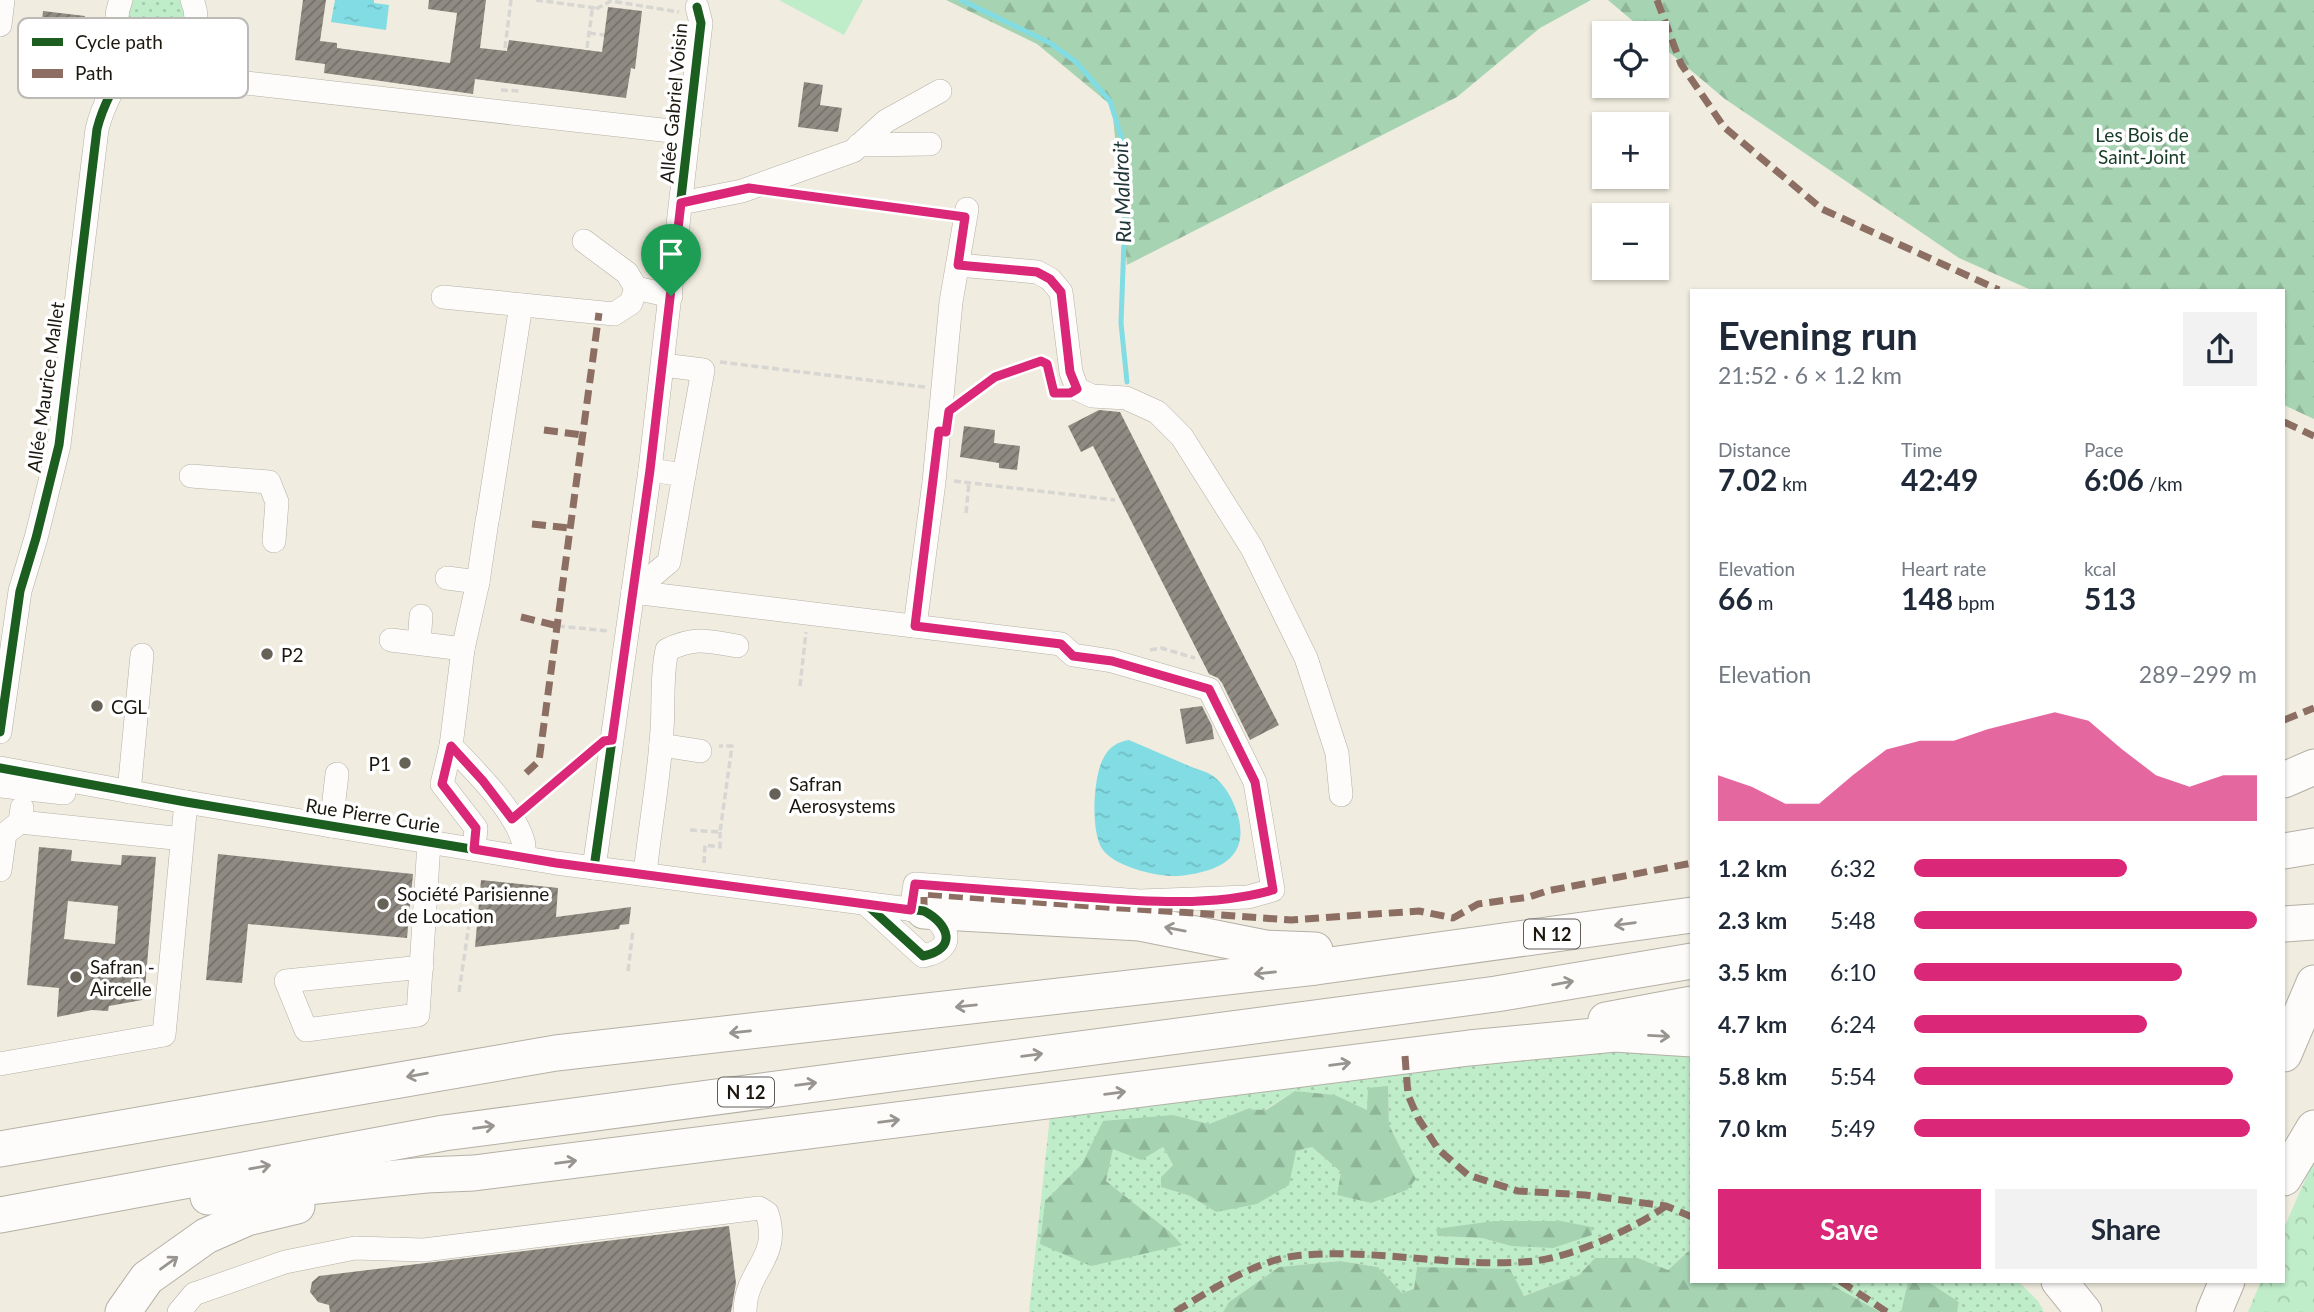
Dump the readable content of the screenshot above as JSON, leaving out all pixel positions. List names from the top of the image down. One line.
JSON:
{"streets":{"highway":["N 12"],"street":["Allée Gabriel Voisin","Allée Maurice Mallet","Rue Pierre Curie"]},"crossings":[["Allée Gabriel Voisin","Rue Pierre Curie"]],"water":["Ru Maldroit"],"parks":["Les Bois de Saint-Joint"],"places":["P2","CGL","P1","Safran Aerosystems","Société Parisienne de Location","Safran - Aircelle"],"legend":["Cycle path","Path"],"page":{"map_buttons":["+","−"],"heading":["Evening run","21:52 · 6 × 1.2 km"],"stats":[["Distance","7.02 km"],["Time","42:49"],["Pace","6:06 /km"],["Elevation","66 m"],["Heart rate","148 bpm"],["kcal","513"]],"chart":["Elevation","289–299 m"],"list":[{"name":"1.2 km","note":"6:32"},{"name":"2.3 km","note":"5:48"},{"name":"3.5 km","note":"6:10"},{"name":"4.7 km","note":"6:24"},{"name":"5.8 km","note":"5:54"},{"name":"7.0 km","note":"5:49"}],"buttons":["Save","Share"]}}
